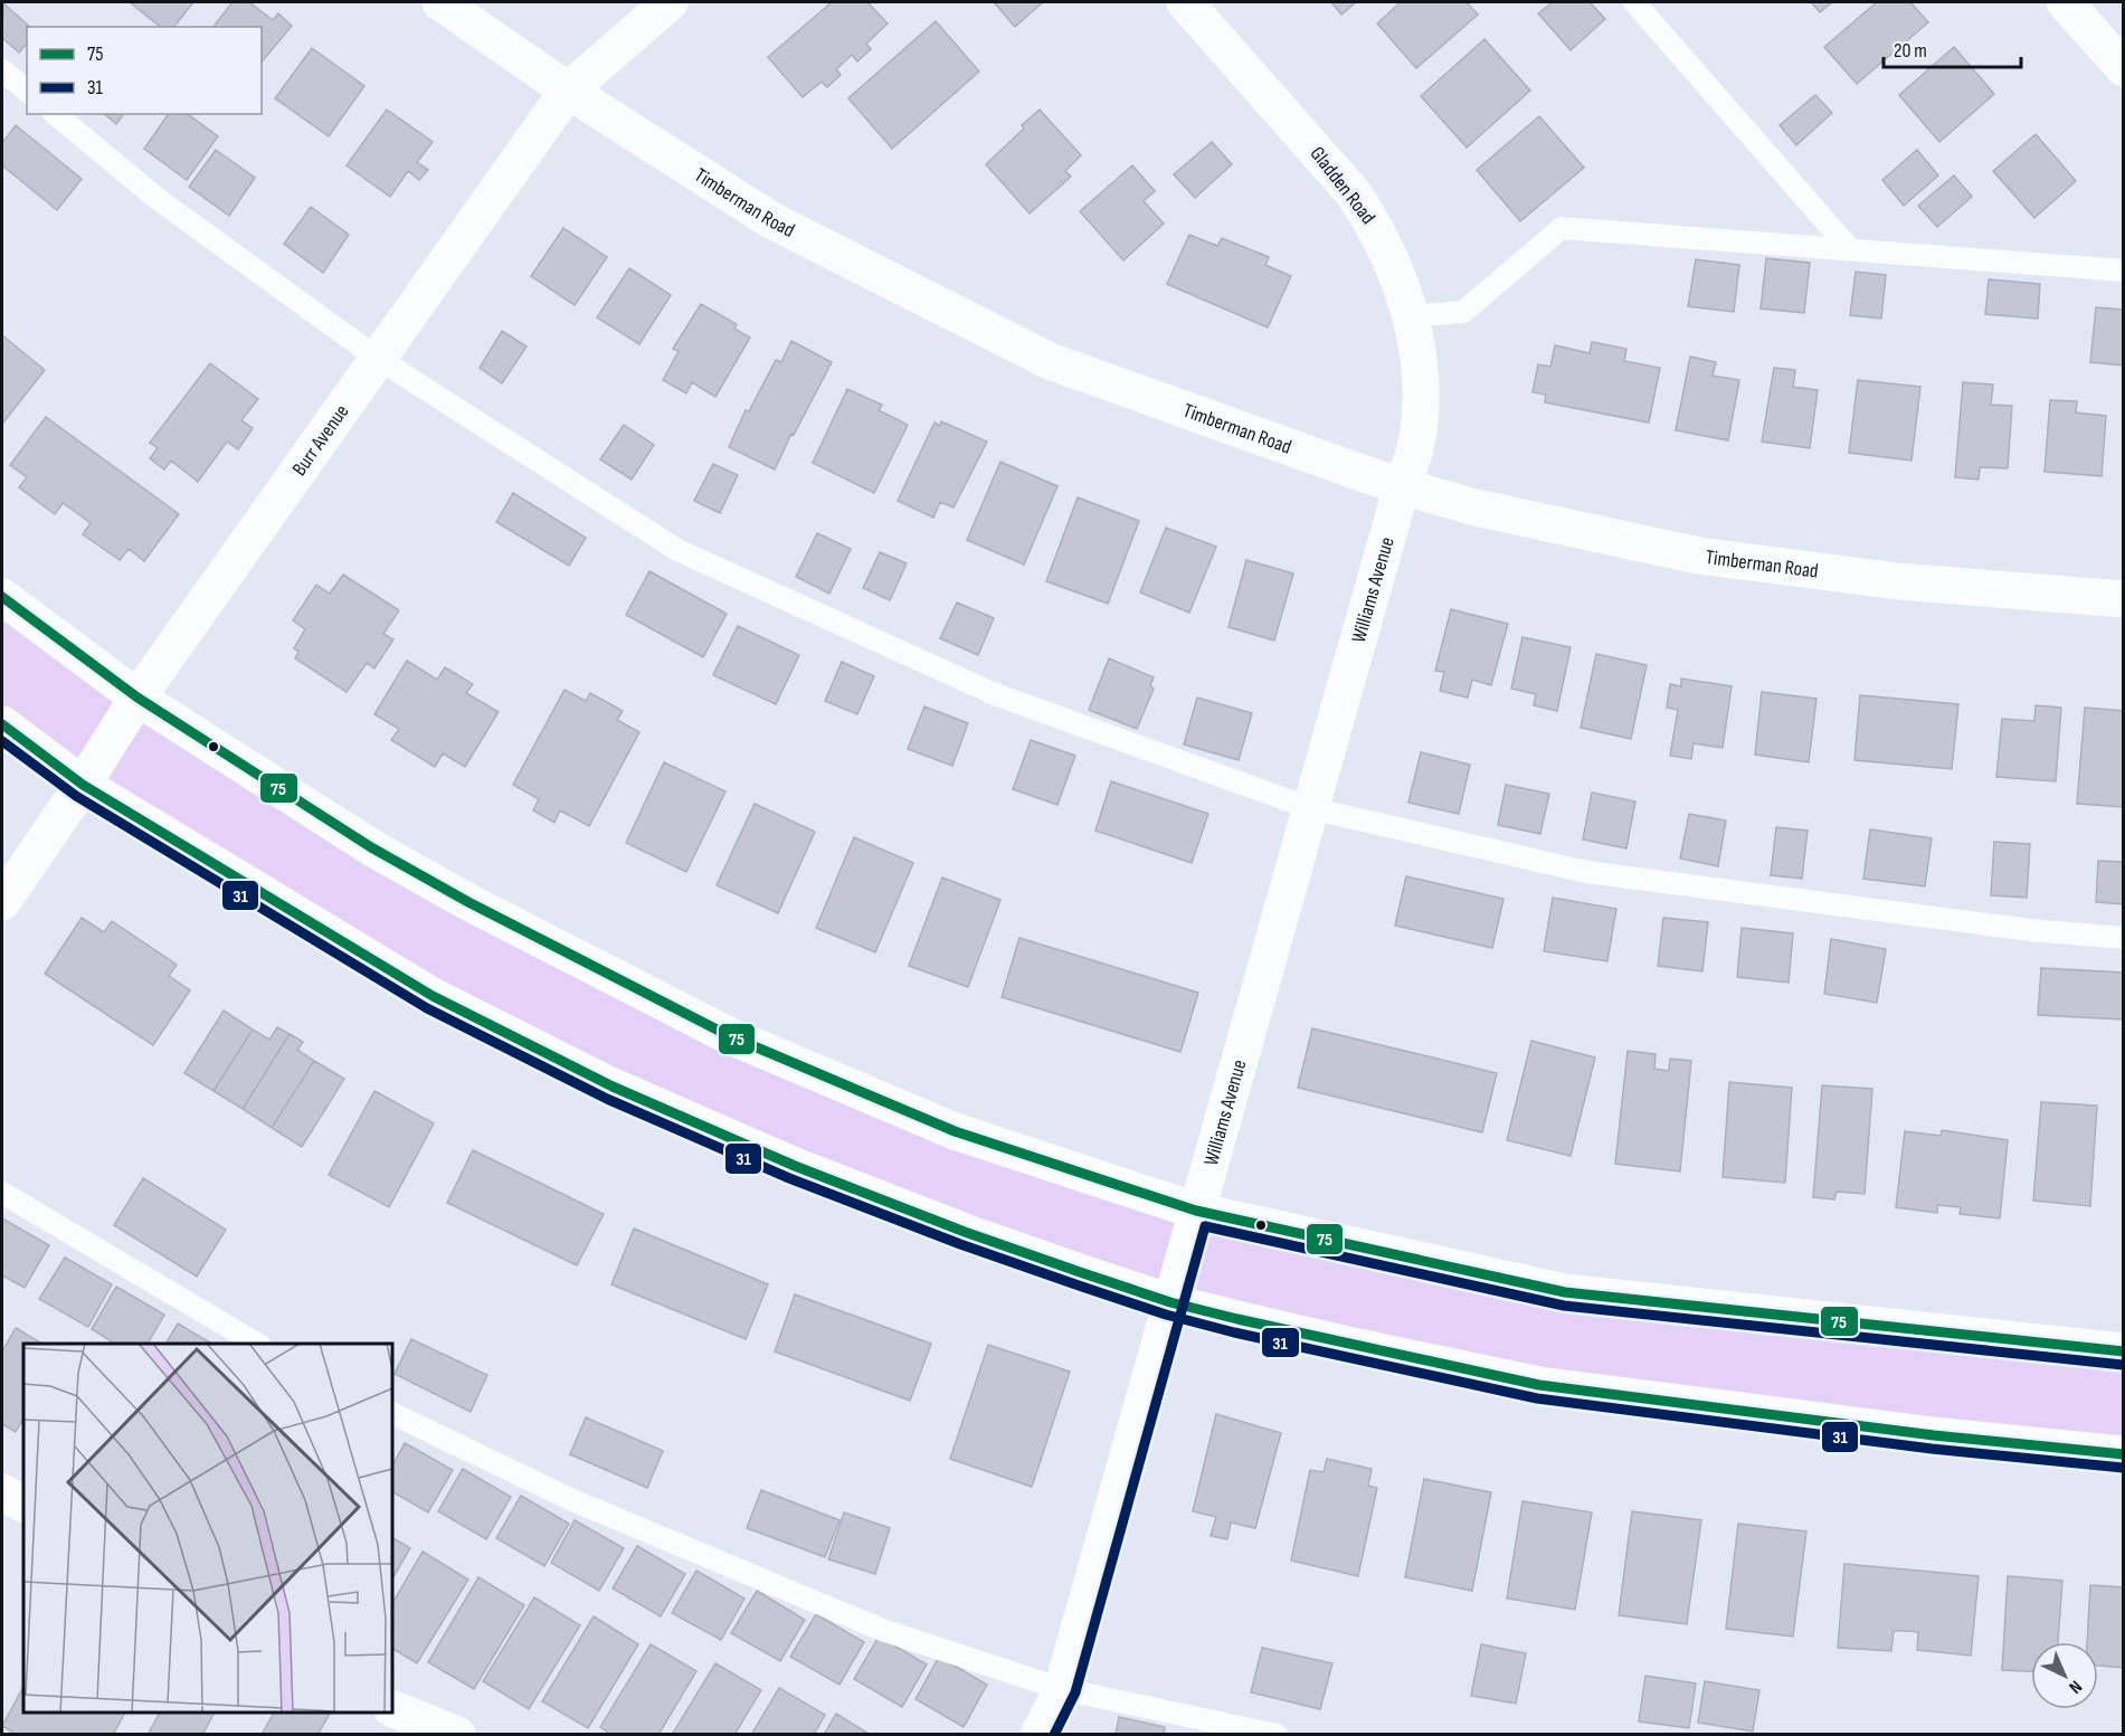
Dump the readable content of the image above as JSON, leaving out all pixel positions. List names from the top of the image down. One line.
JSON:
{"streets":{"street":["Gladden Road","Timberman Road","Burr Avenue","Williams Avenue"]},"crossings":[["Gladden Road","Timberman Road"],["Gladden Road","Williams Avenue"],["Timberman Road","Burr Avenue"],["Timberman Road","Williams Avenue"]],"lines":["transit line 75","transit line 31"],"legend":["75","31"],"scale_bar":"20 m","north":"bottom right"}
